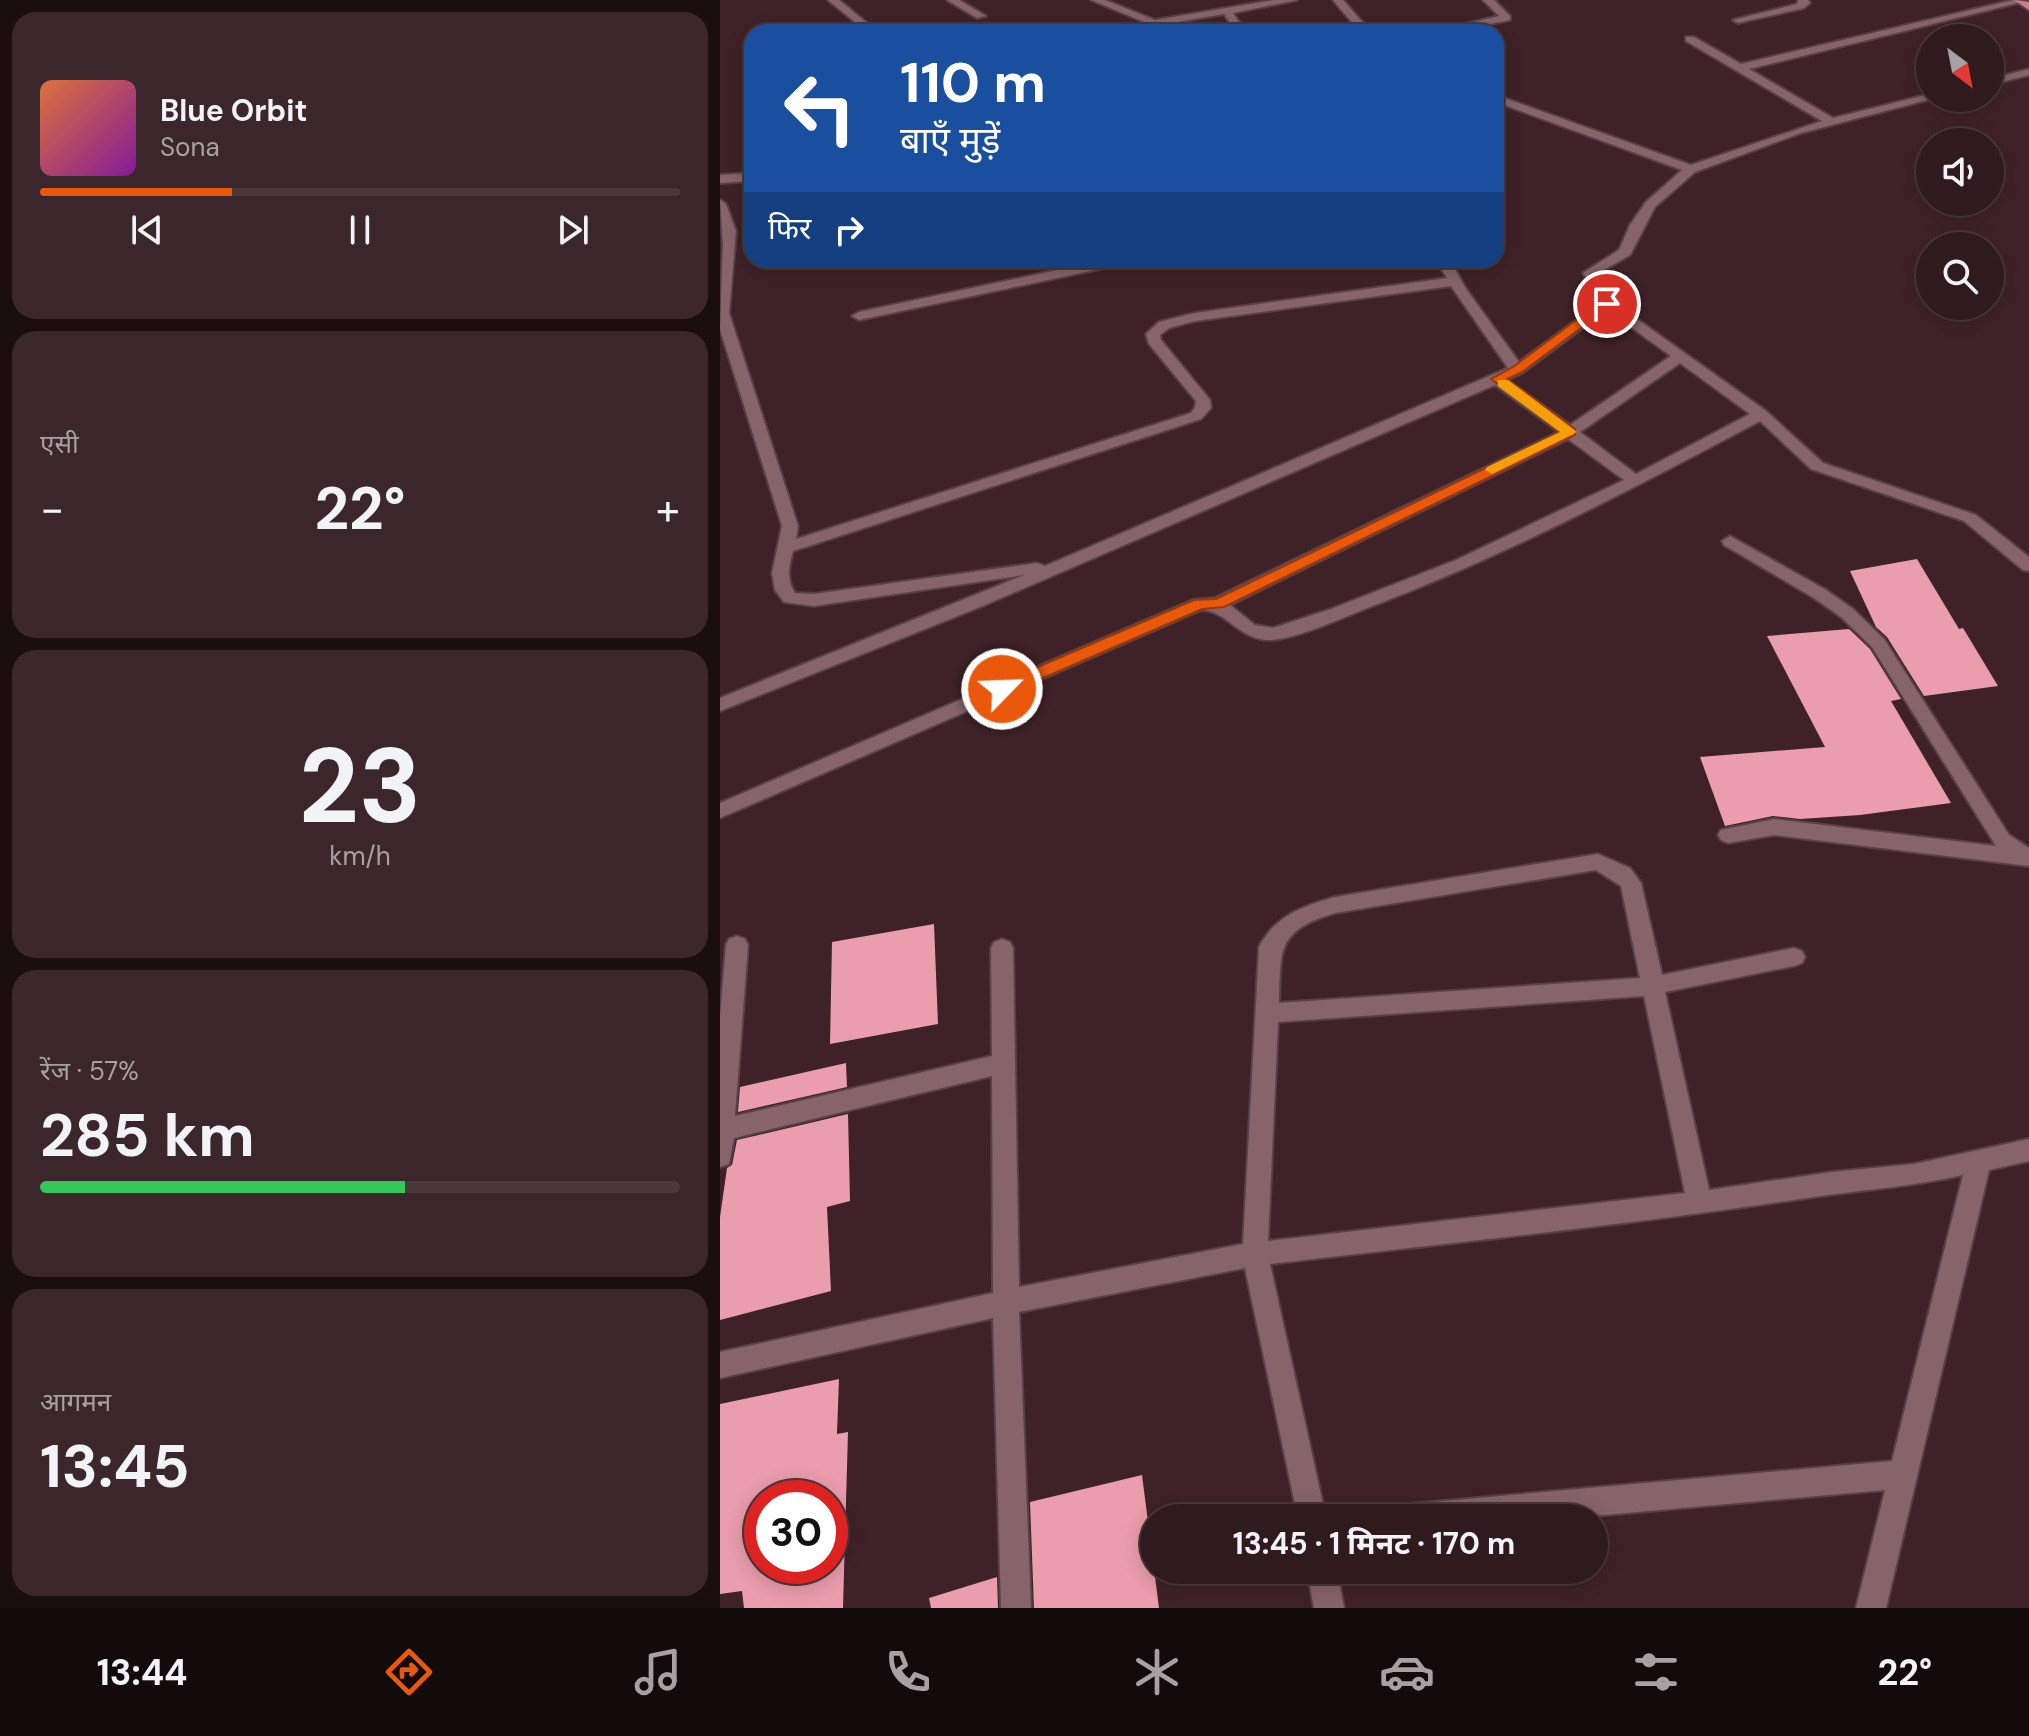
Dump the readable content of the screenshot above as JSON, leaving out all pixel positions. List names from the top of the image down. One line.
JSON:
{"north":"bottom right","page":{"turn":["110 m","बाएँ मुड़ें"],"song":["Blue Orbit","Sona"],"then":"फिर","tile":["एसी",["23","km/h"],["रेंज · 57%","285 km"],["आगमन","13:45"]],"heat":["−","22°","+"],"limit":"30","trip":"13:45 · 1 मिनट · 170 m","tabs":["13:44","22°"]}}
